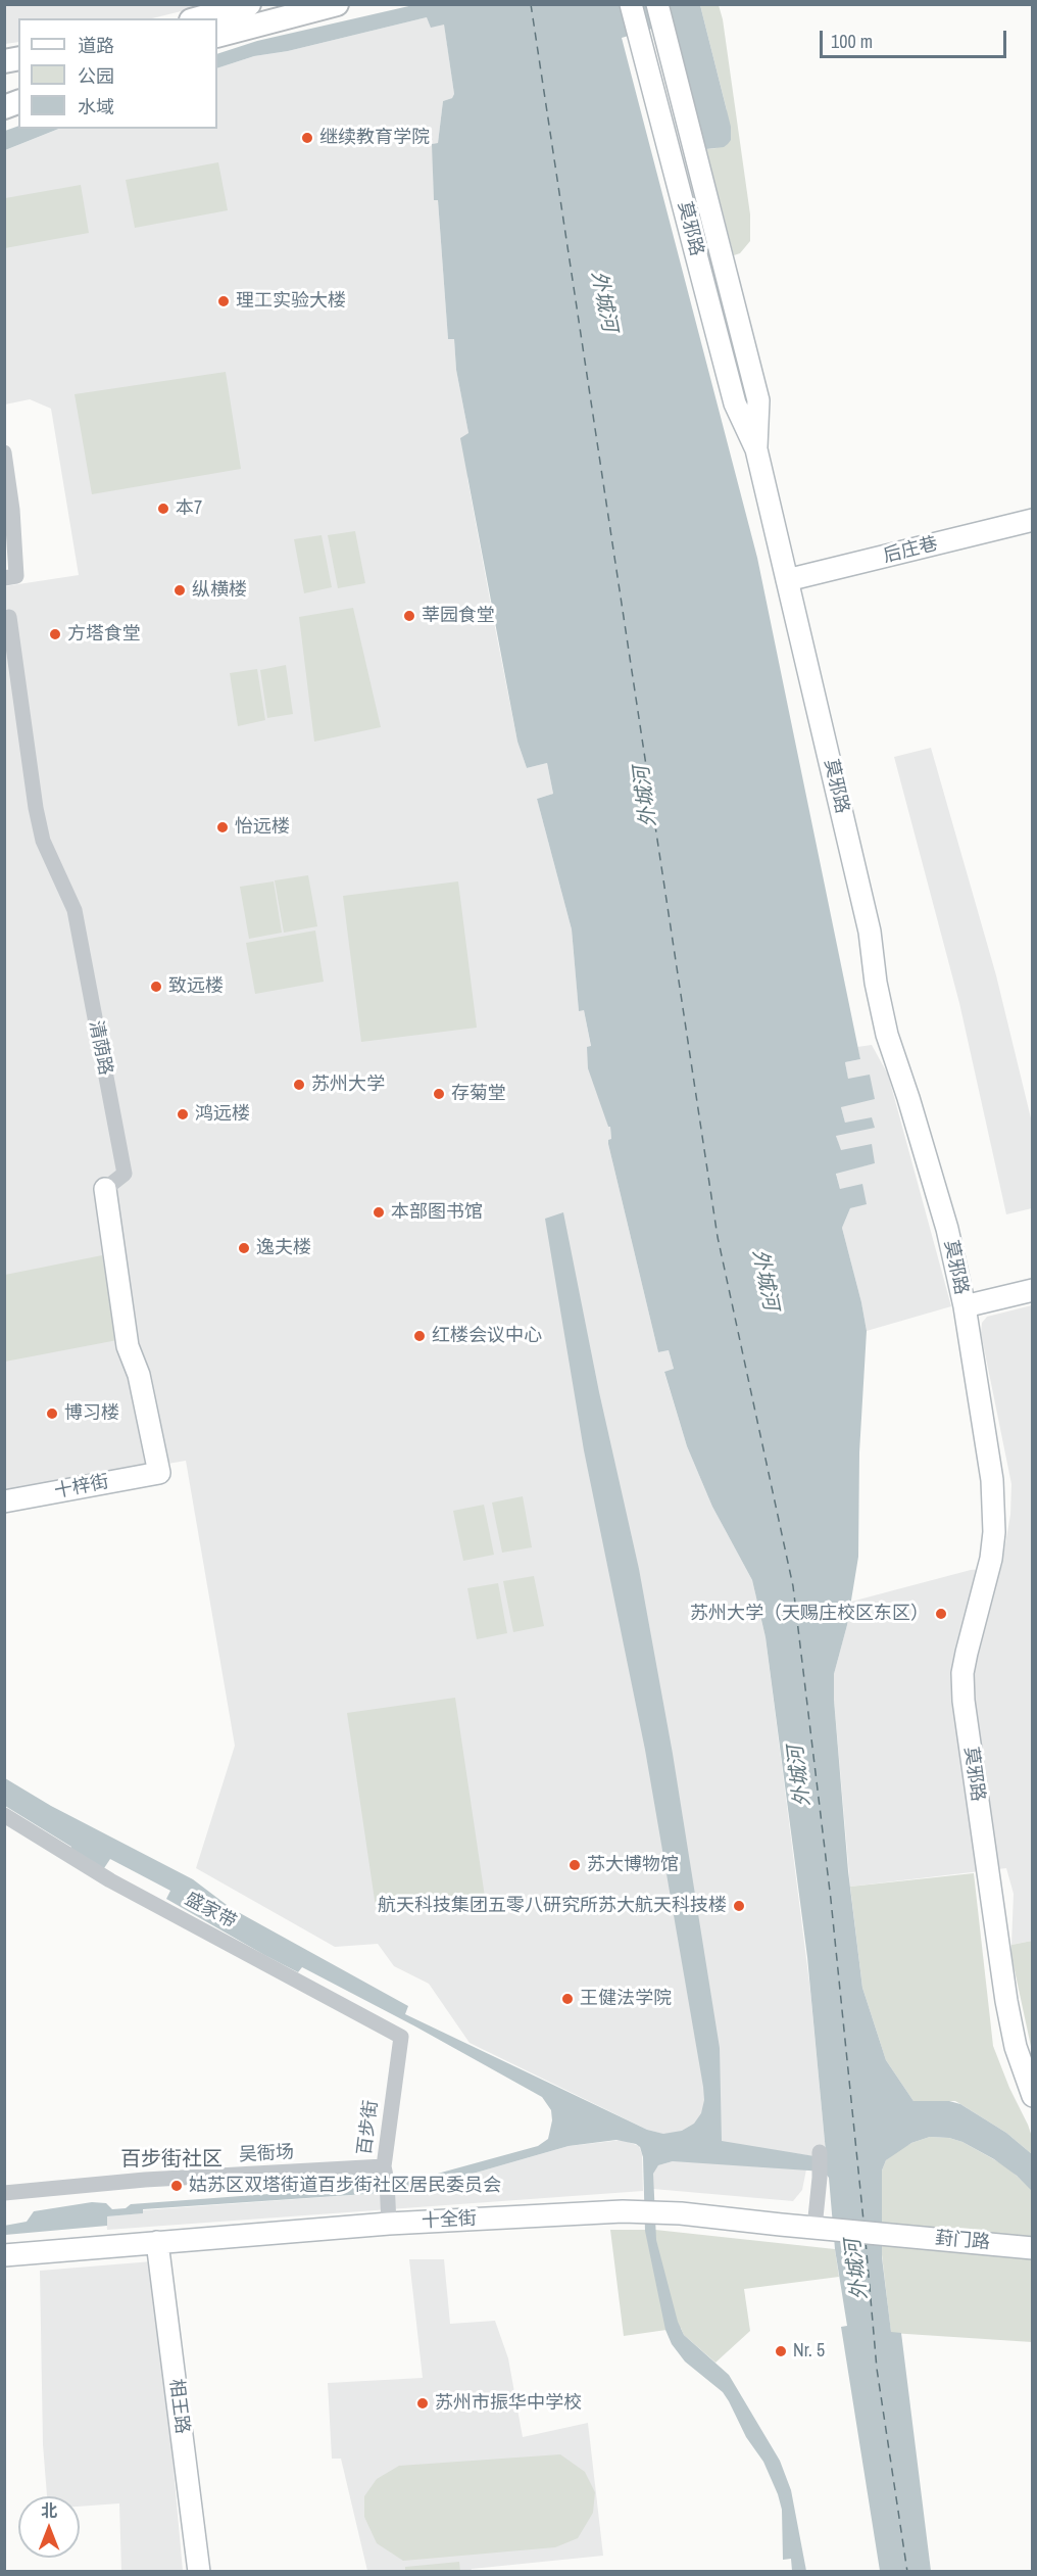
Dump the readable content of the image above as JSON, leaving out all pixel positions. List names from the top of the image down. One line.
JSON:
{"streets":{"main road":["莫邪路","后庄巷","清荫路","十梓街","十全街","葑门路","相王路"],"street":["盛家带","百步街","吴衙场"]},"crossings":[["莫邪路","后庄巷"],["清荫路","十梓街"],["盛家带","百步街"],["百步街","吴衙场"],["百步街","十全街"],["十全街","葑门路"],["十全街","相王路"]],"districts":["百步街社区"],"water":["外城河"],"places":["继续教育学院","理工实验大楼","本7","纵横楼","莘园食堂","方塔食堂","怡远楼","致远楼","苏州大学","存菊堂","鸿远楼","本部图书馆","逸夫楼","红楼会议中心","博习楼","苏州大学（天赐庄校区东区）","苏大博物馆","航天科技集团五零八研究所苏大航天科技楼","王健法学院","姑苏区双塔街道百步街社区居民委员会","Nr. 5","苏州市振华中学校"],"legend":["道路","公园","水域"],"scale_bar":"100 m","north":"top"}
